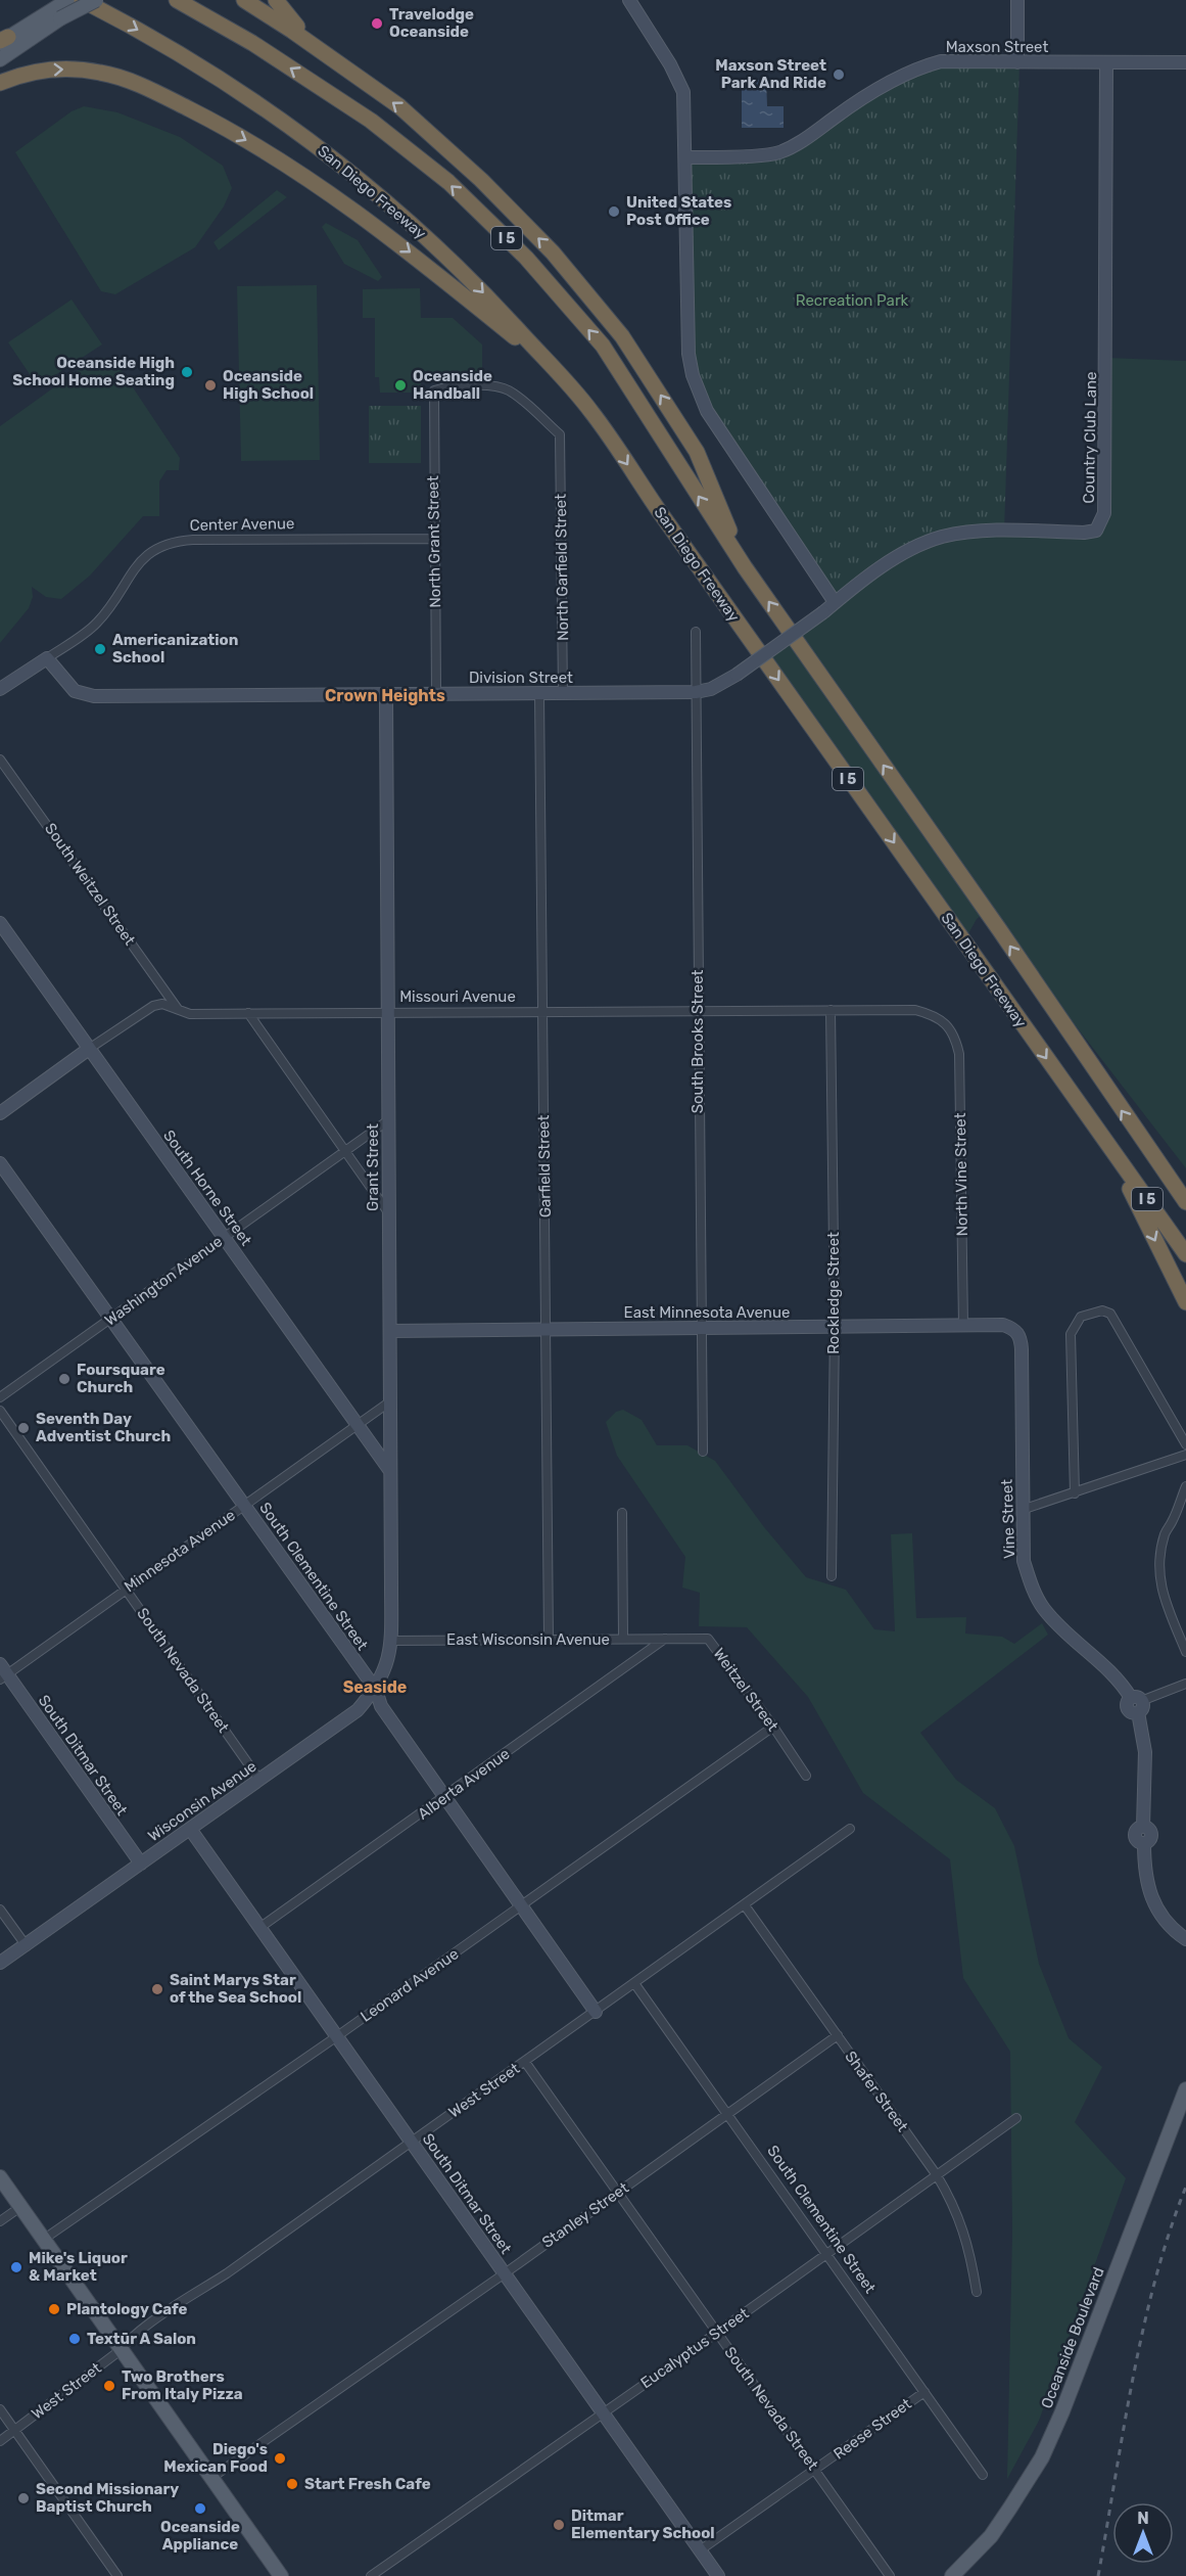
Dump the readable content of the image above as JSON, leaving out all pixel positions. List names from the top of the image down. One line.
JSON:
{"streets":{"highway":["San Diego Freeway","I 5"],"main road":["Oceanside Boulevard"],"street":["Maxson Street","Country Club Lane","Center Avenue","North Grant Street","North Garfield Street","Division Street","South Weitzel Street","Missouri Avenue","South Brooks Street","Garfield Street","Grant Street","North Vine Street","South Horne Street","Washington Avenue","Rockledge Street","East Minnesota Avenue","Vine Street","Minnesota Avenue","South Clementine Street","East Wisconsin Avenue","South Nevada Street","Weitzel Street","South Ditmar Street","Alberta Avenue","Wisconsin Avenue","Leonard Avenue","West Street","Shafer Street","Stanley Street","Eucalyptus Street","Reese Street"]},"crossings":[["Maxson Street","Country Club Lane"],["Country Club Lane","Division Street"],["Center Avenue","North Grant Street"],["Center Avenue","Division Street"],["North Grant Street","North Garfield Street"],["North Grant Street","Division Street"],["North Garfield Street","Division Street"],["Division Street","South Brooks Street"],["Division Street","Garfield Street"],["Division Street","Grant Street"],["South Weitzel Street","Missouri Avenue"],["Missouri Avenue","South Brooks Street"],["Missouri Avenue","Garfield Street"],["Missouri Avenue","Grant Street"],["Missouri Avenue","North Vine Street"],["Missouri Avenue","South Horne Street"],["Missouri Avenue","Rockledge Street"],["South Brooks Street","East Minnesota Avenue"],["Garfield Street","East Minnesota Avenue"],["Garfield Street","East Wisconsin Avenue"],["Grant Street","South Horne Street"],["Grant Street","Washington Avenue"],["Grant Street","East Minnesota Avenue"],["Grant Street","Minnesota Avenue"],["Grant Street","East Wisconsin Avenue"],["Grant Street","Wisconsin Avenue"],["North Vine Street","East Minnesota Avenue"],["South Horne Street","Washington Avenue"],["South Horne Street","Minnesota Avenue"],["Washington Avenue","South Clementine Street"],["Rockledge Street","East Minnesota Avenue"],["East Minnesota Avenue","Vine Street"],["Minnesota Avenue","South Clementine Street"],["Minnesota Avenue","South Nevada Street"],["Minnesota Avenue","South Ditmar Street"],["South Clementine Street","Alberta Avenue"],["South Clementine Street","Wisconsin Avenue"],["South Clementine Street","Leonard Avenue"],["South Clementine Street","West Street"],["South Clementine Street","Stanley Street"],["South Clementine Street","Eucalyptus Street"],["South Clementine Street","Reese Street"],["East Wisconsin Avenue","Weitzel Street"],["East Wisconsin Avenue","Alberta Avenue"],["East Wisconsin Avenue","Wisconsin Avenue"],["South Nevada Street","Wisconsin Avenue"],["South Nevada Street","West Street"],["South Nevada Street","Stanley Street"],["South Nevada Street","Eucalyptus Street"],["South Nevada Street","Reese Street"],["Weitzel Street","Alberta Avenue"],["Weitzel Street","Leonard Avenue"],["South Ditmar Street","Alberta Avenue"],["South Ditmar Street","Wisconsin Avenue"],["South Ditmar Street","Leonard Avenue"],["South Ditmar Street","West Street"],["South Ditmar Street","Stanley Street"],["South Ditmar Street","Eucalyptus Street"],["South Ditmar Street","Reese Street"],["West Street","Shafer Street"],["Shafer Street","Stanley Street"],["Shafer Street","Eucalyptus Street"]],"districts":["Crown Heights","Seaside"],"parks":["Recreation Park"],"places":["Travelodge Oceanside","Maxson Street Park And Ride","United States Post Office","Oceanside High School Home Seating","Oceanside High School","Oceanside Handball","Americanization School","Foursquare Church","Seventh Day Adventist Church","Saint Marys Star of the Sea School","Mike's Liquor & Market","Plantology Cafe","Textūr A Salon","Two Brothers From Italy Pizza","Diego's Mexican Food","Start Fresh Cafe","Second Missionary Baptist Church","Oceanside Appliance","Ditmar Elementary School"],"north":"top"}
